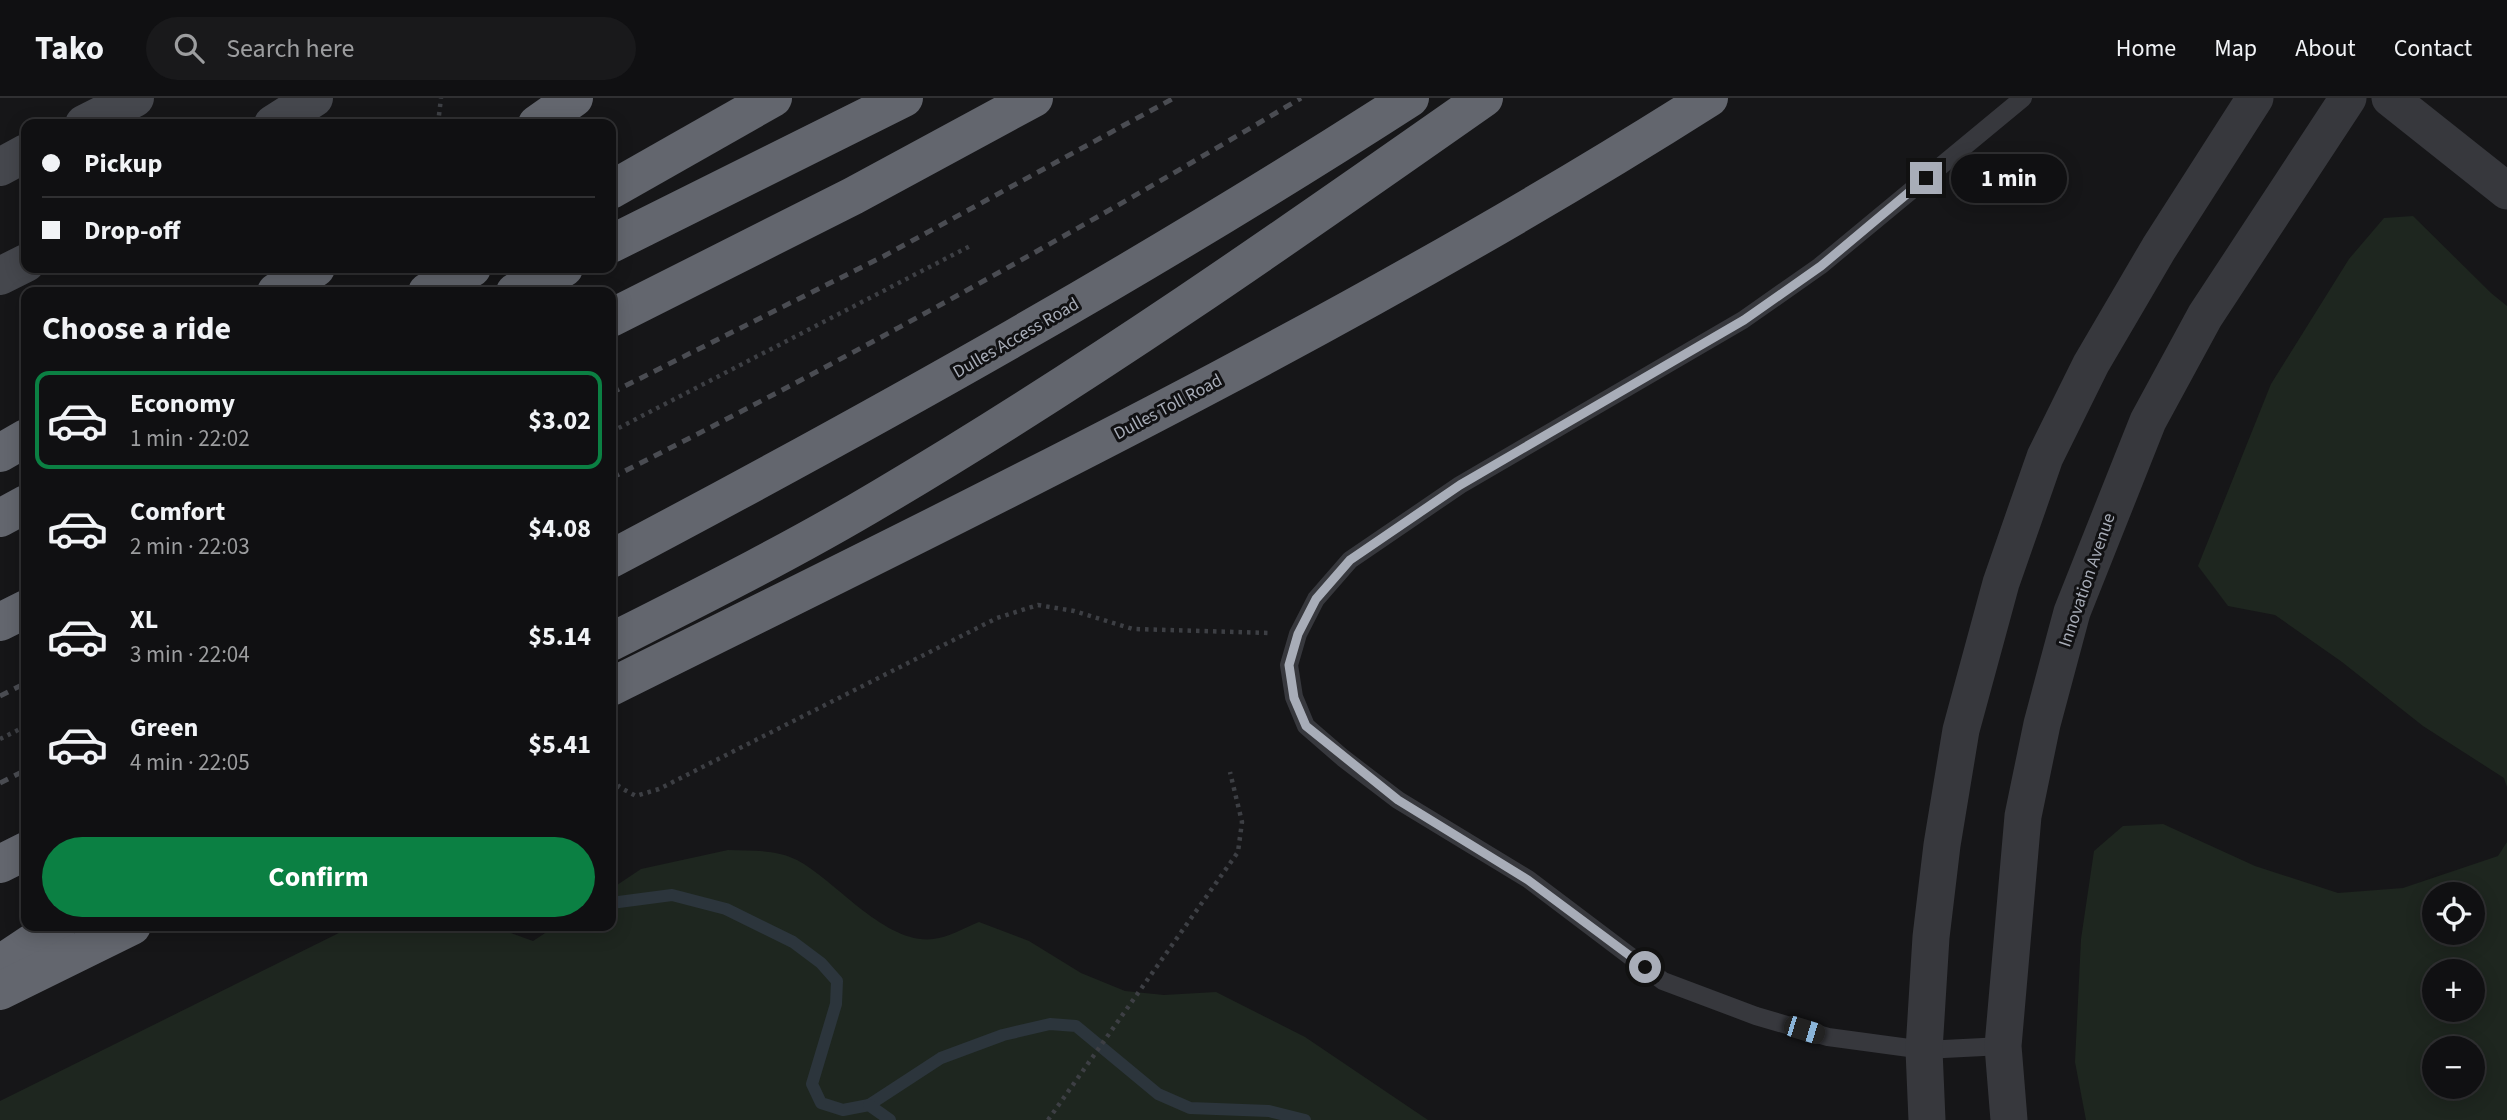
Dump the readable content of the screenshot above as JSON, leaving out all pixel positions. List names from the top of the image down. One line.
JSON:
{"streets":{"highway":["Dulles Access Road","Dulles Toll Road"],"street":["Innovation Avenue"]},"page":{"header":"Tako","search":"Search here","nav":["Home","Map","About","Contact"],"banner":["Pickup","Drop-off"],"bubble":"1 min","heading":"Choose a ride","list":[{"name":"Economy","note":"1 min · 22:02","value":"$3.02"},{"name":"Comfort","note":"2 min · 22:03","value":"$4.08"},{"name":"XL","note":"3 min · 22:04","value":"$5.14"},{"name":"Green","note":"4 min · 22:05","value":"$5.41"}],"buttons":"Confirm","map_buttons":["+","−"]}}
